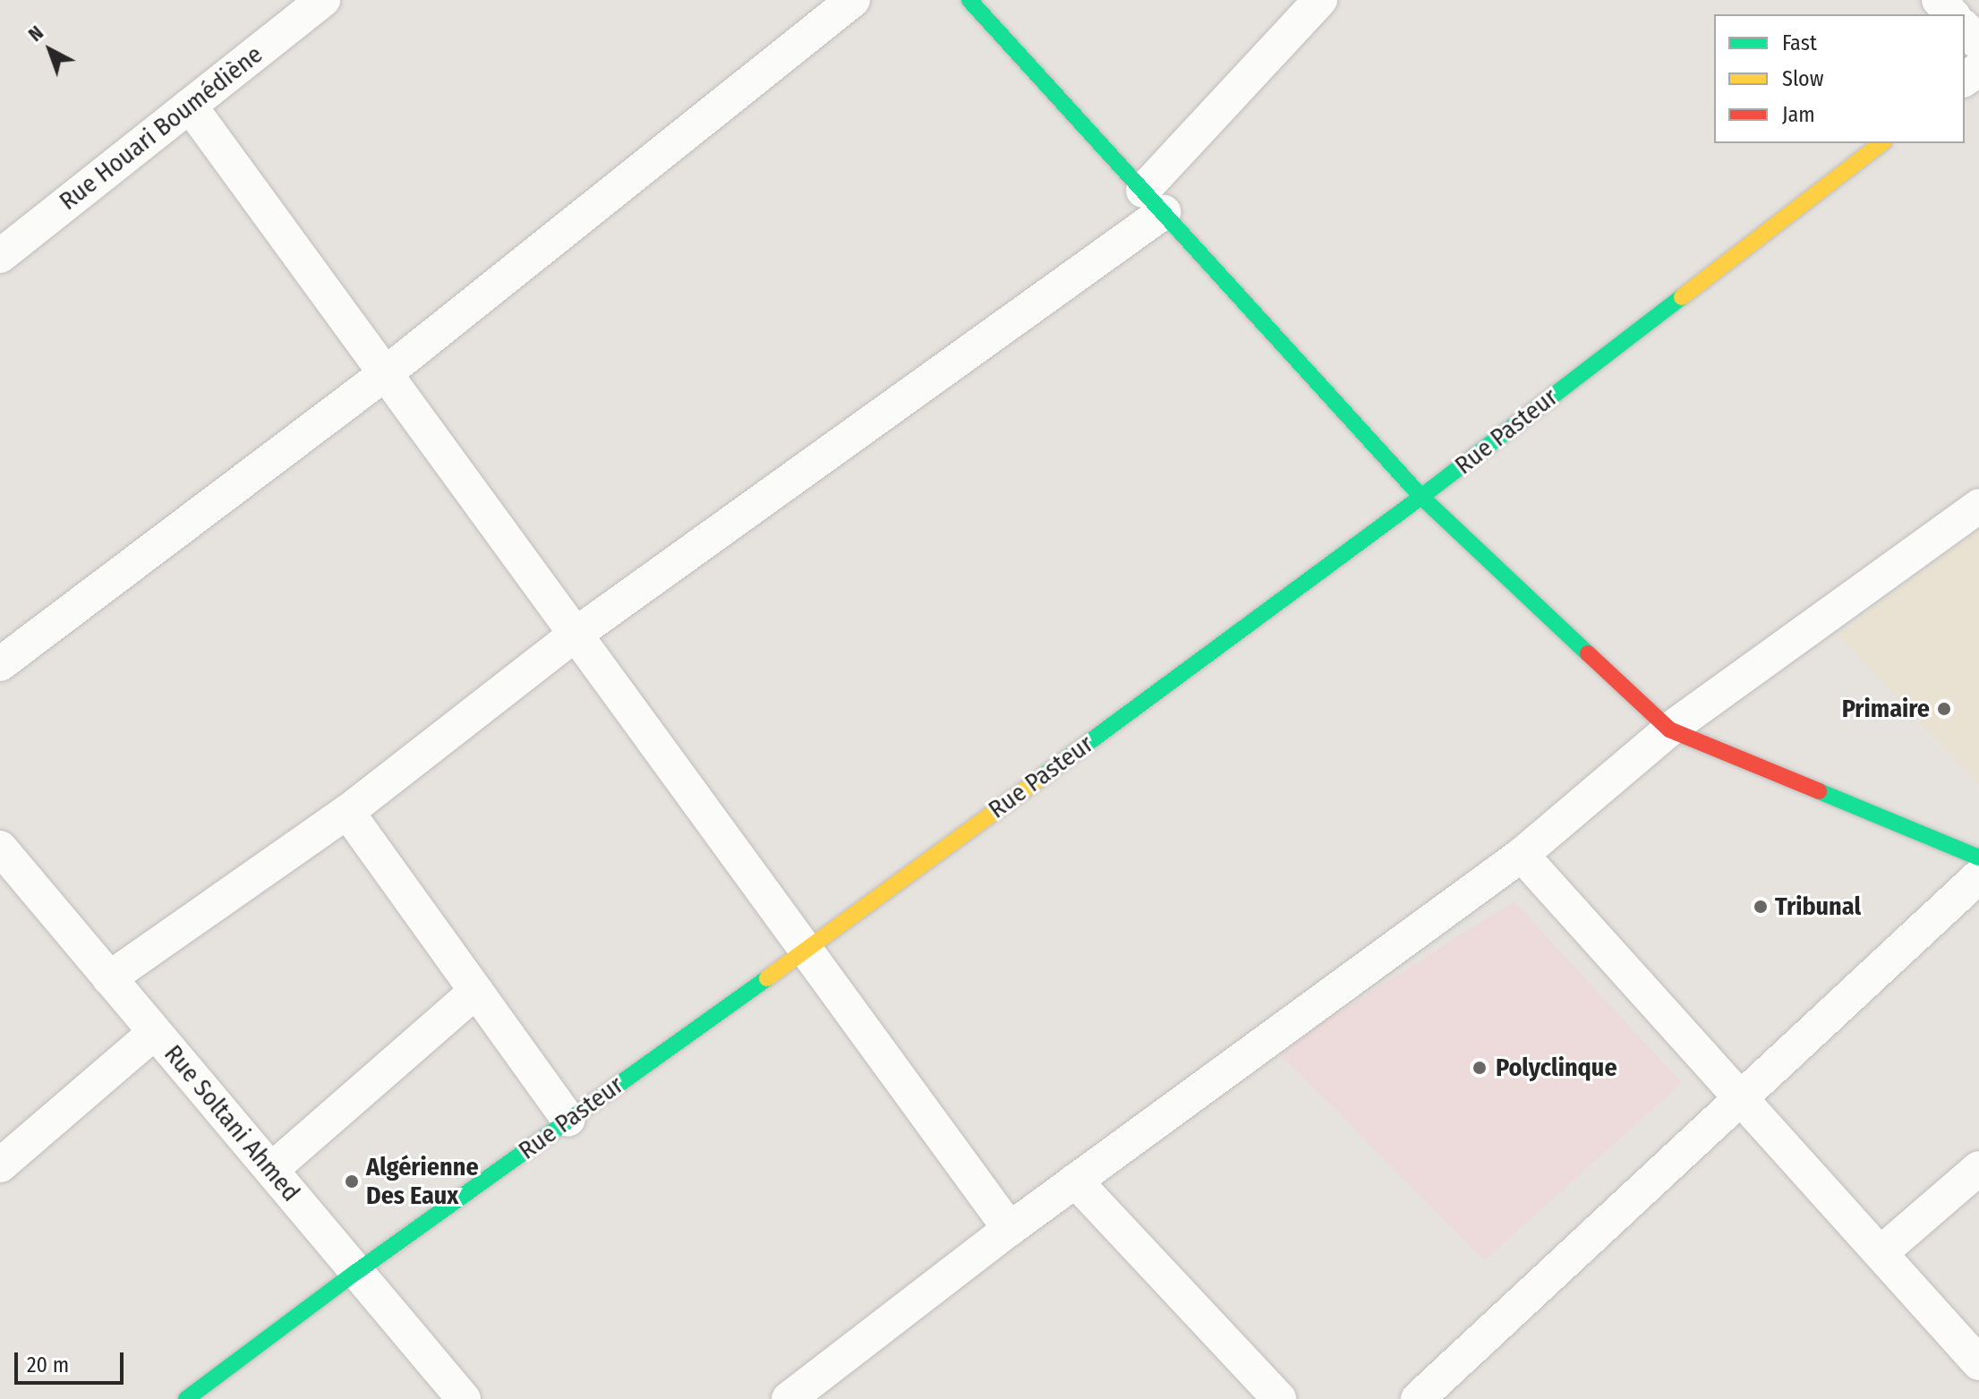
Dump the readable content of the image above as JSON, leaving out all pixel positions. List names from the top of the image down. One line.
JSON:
{"streets":{"street":["Rue Houari Boumédiène","Rue Pasteur","Rue Soltani Ahmed"]},"crossings":[["Rue Pasteur","Rue Soltani Ahmed"]],"places":["Primaire","Tribunal","Polyclinque","Algérienne Des Eaux"],"legend":["Fast","Slow","Jam"],"scale_bar":"20 m","north":"top left"}
